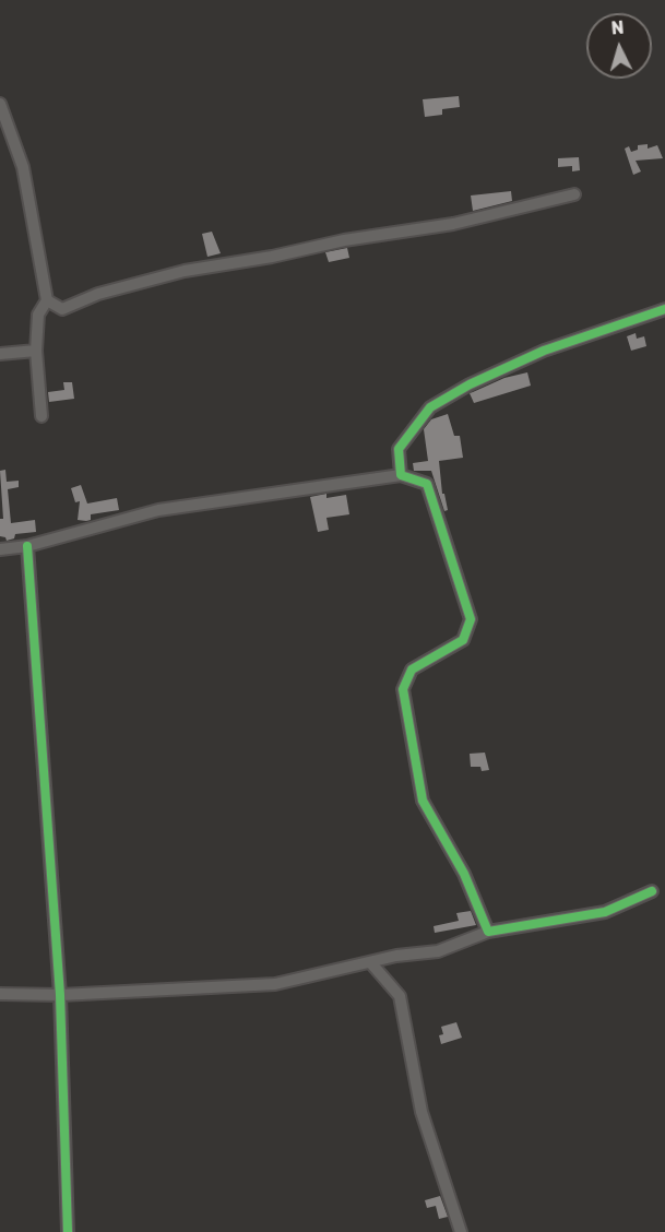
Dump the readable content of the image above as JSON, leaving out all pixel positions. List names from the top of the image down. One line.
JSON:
{"north":"top"}
